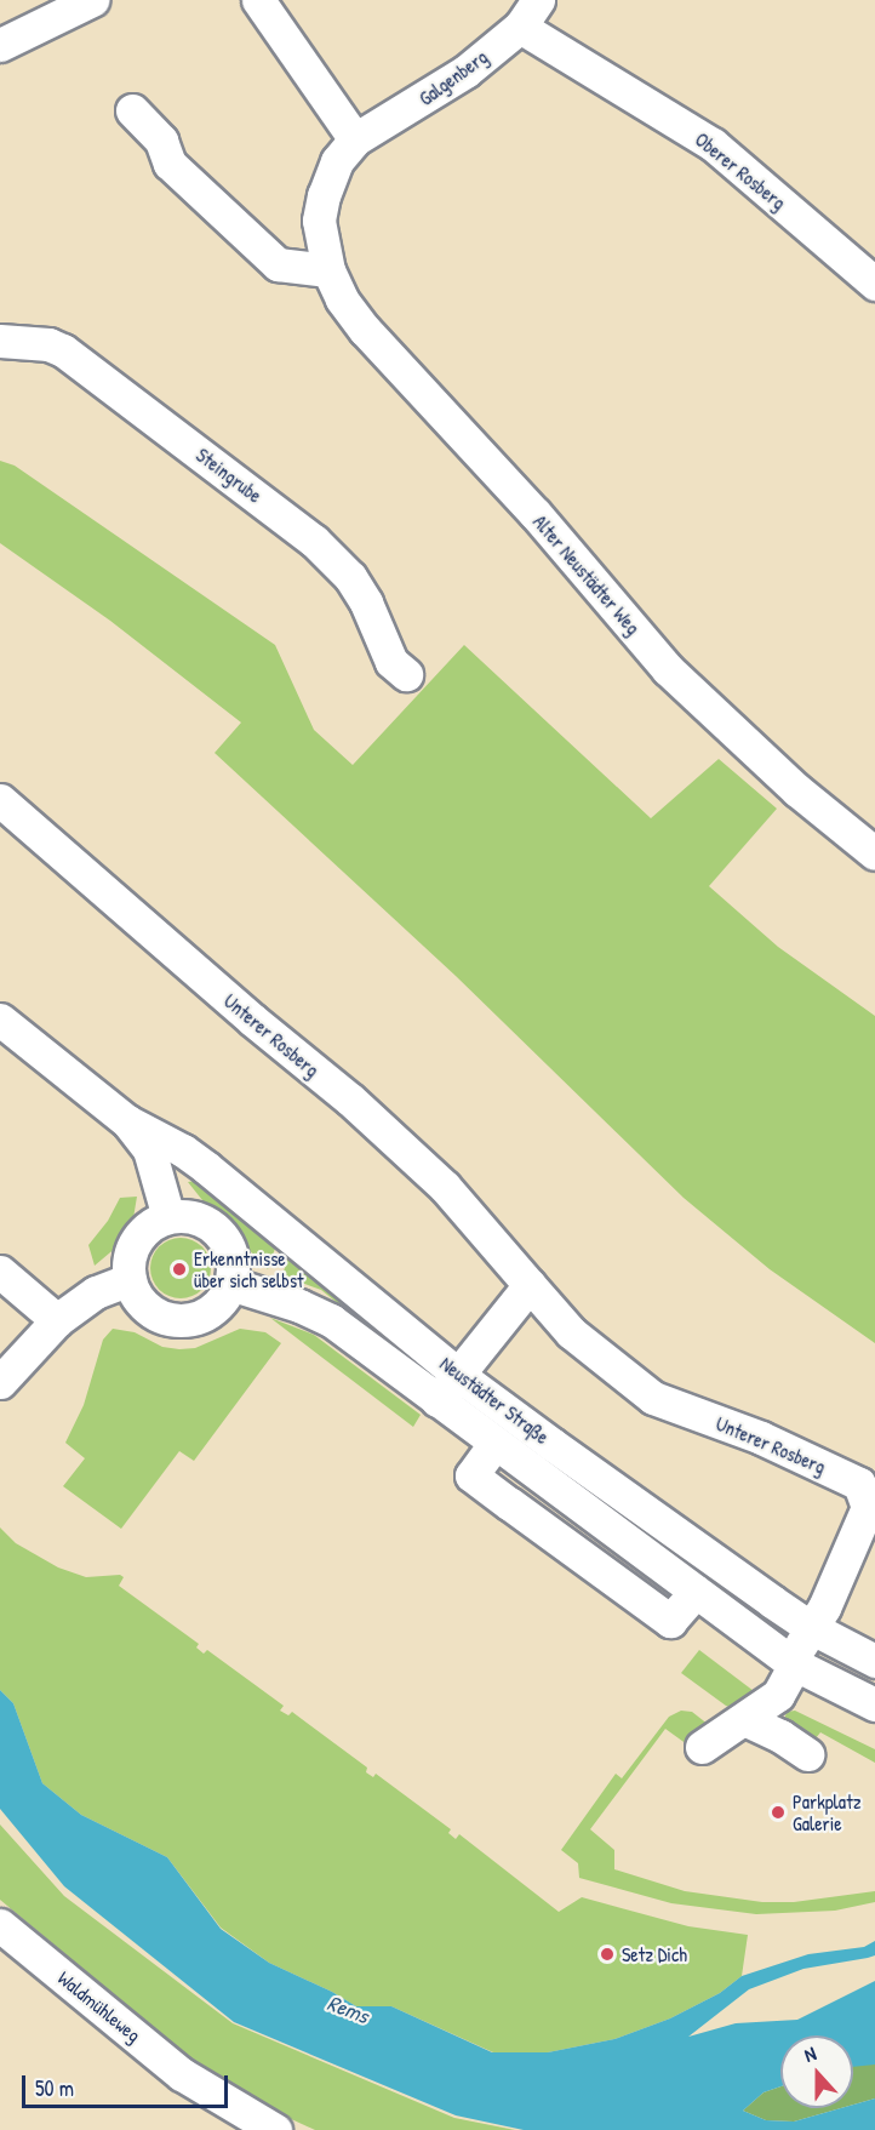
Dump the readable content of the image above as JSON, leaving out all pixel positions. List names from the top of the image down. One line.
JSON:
{"streets":{"street":["Galgenberg","Oberer Rosberg","Steingrube","Alter Neustädter Weg","Unterer Rosberg","Neustädter Straße","Waldmühleweg"]},"crossings":[["Galgenberg","Oberer Rosberg"],["Galgenberg","Alter Neustädter Weg"],["Unterer Rosberg","Neustädter Straße"]],"water":["Rems"],"places":["Erkenntnisse über sich selbst","Parkplatz Galerie","Setz Dich"],"scale_bar":"50 m","north":"top"}
